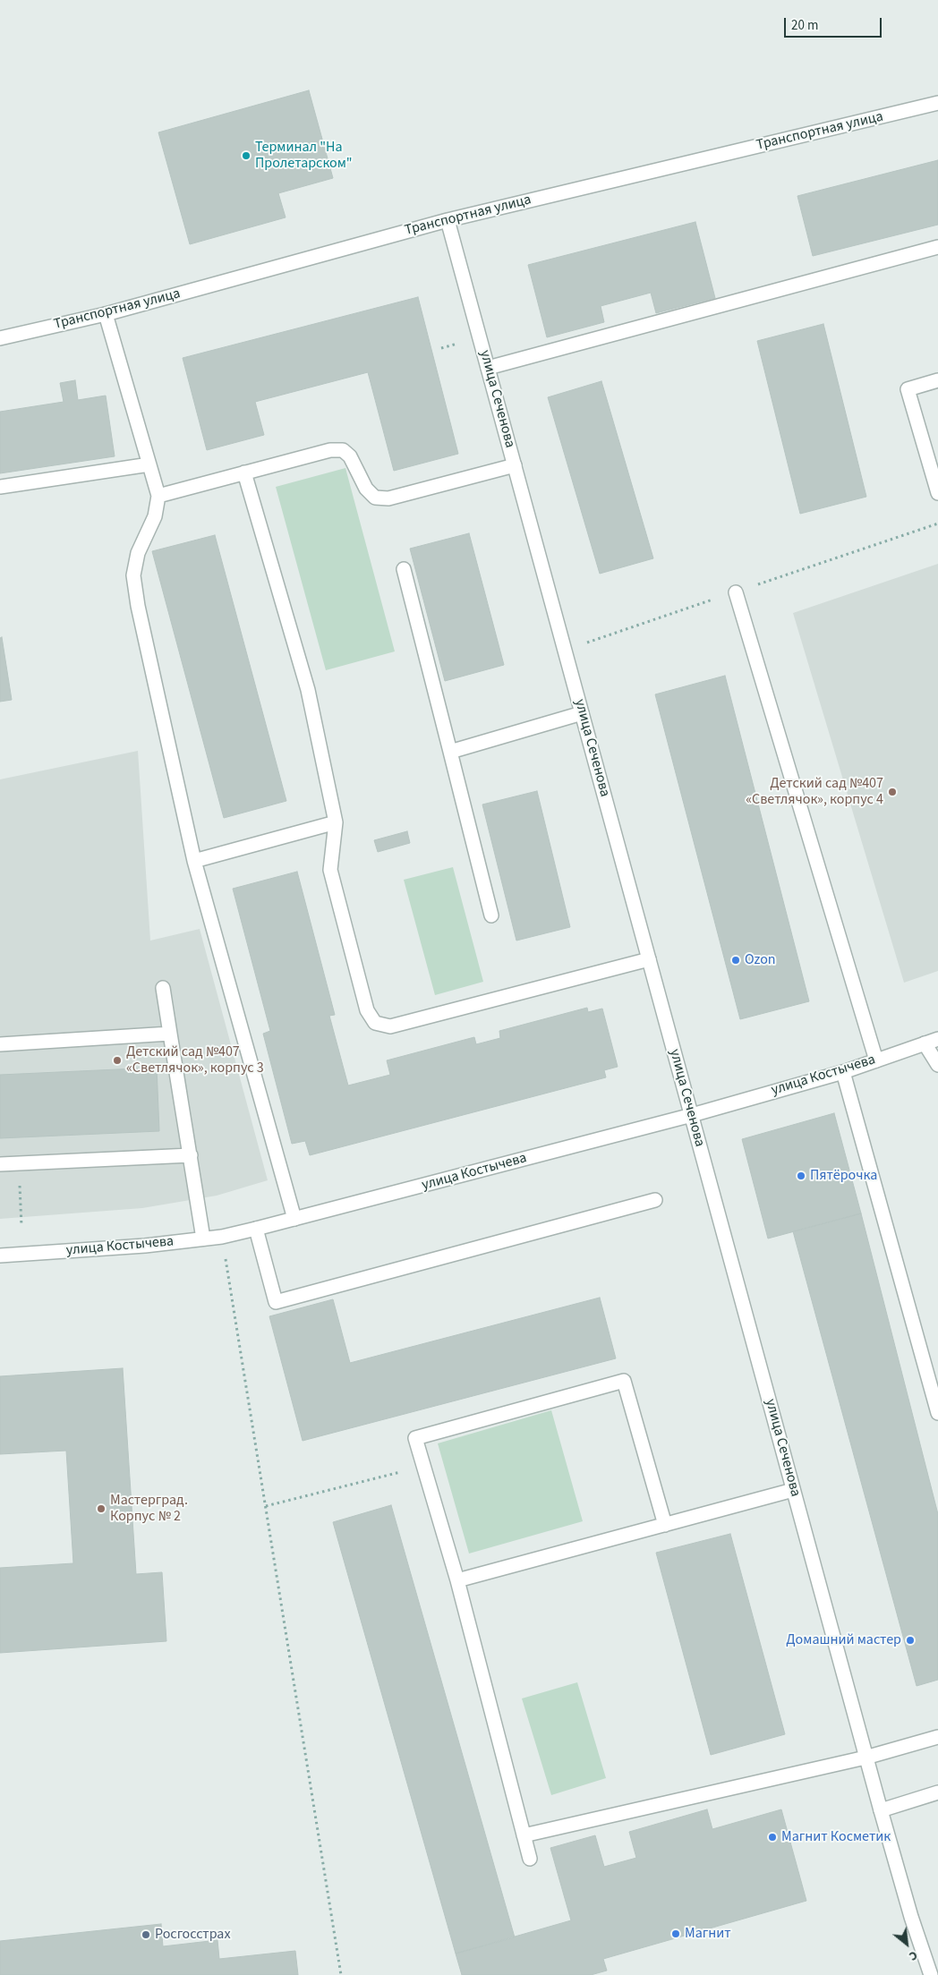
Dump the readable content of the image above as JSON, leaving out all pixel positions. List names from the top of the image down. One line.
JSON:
{"streets":{"street":["Транспортная улица","улица Сеченова","улица Костычева"]},"crossings":[["Транспортная улица","улица Сеченова"],["улица Сеченова","улица Костычева"]],"places":["Терминал \"На Пролетарском\"","Детский сад №407 «Светлячок», корпус 4","Ozon","Детский сад №407 «Светлячок», корпус 3","Пятёрочка","Мастерград. Корпус № 2","Домашний мастер","Магнит Косметик","Магнит","Росгосстрах"],"scale_bar":"20 m","north":"bottom right"}
